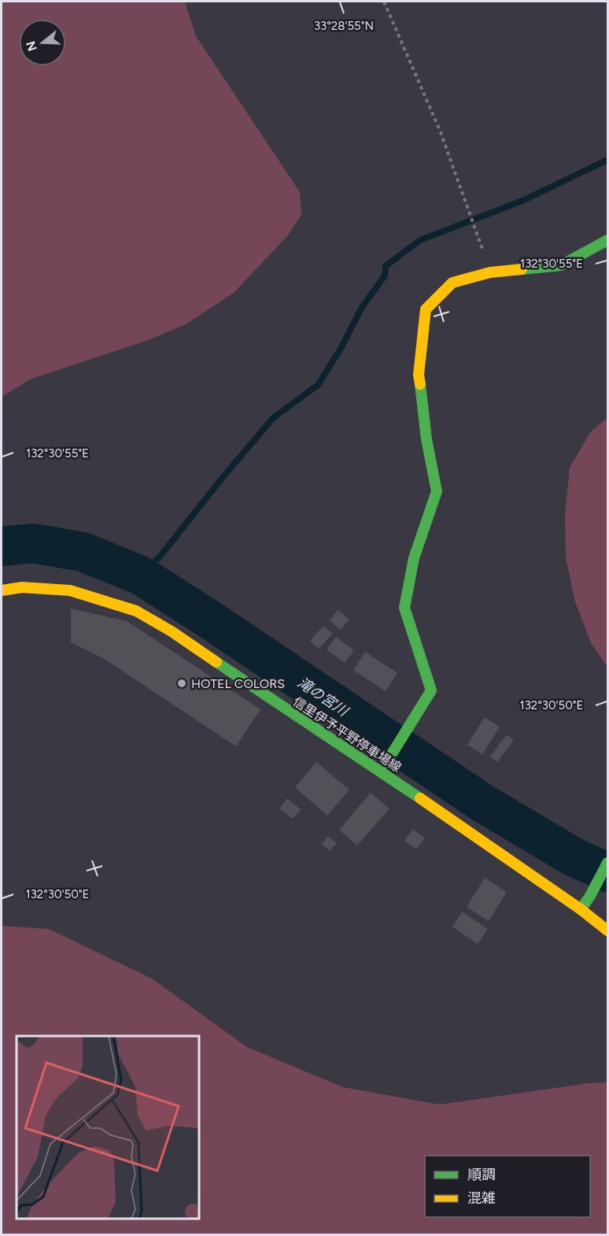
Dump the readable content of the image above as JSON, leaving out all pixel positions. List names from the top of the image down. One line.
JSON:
{"streets":{"street":["信里伊予平野停車場線"]},"water":["滝の宮川"],"places":["HOTEL COLORS"],"legend":["順調","混雑"],"north":"left","coordinates":["33°28'55\"N","132°30'55\"E","132°30'50\"E"]}
